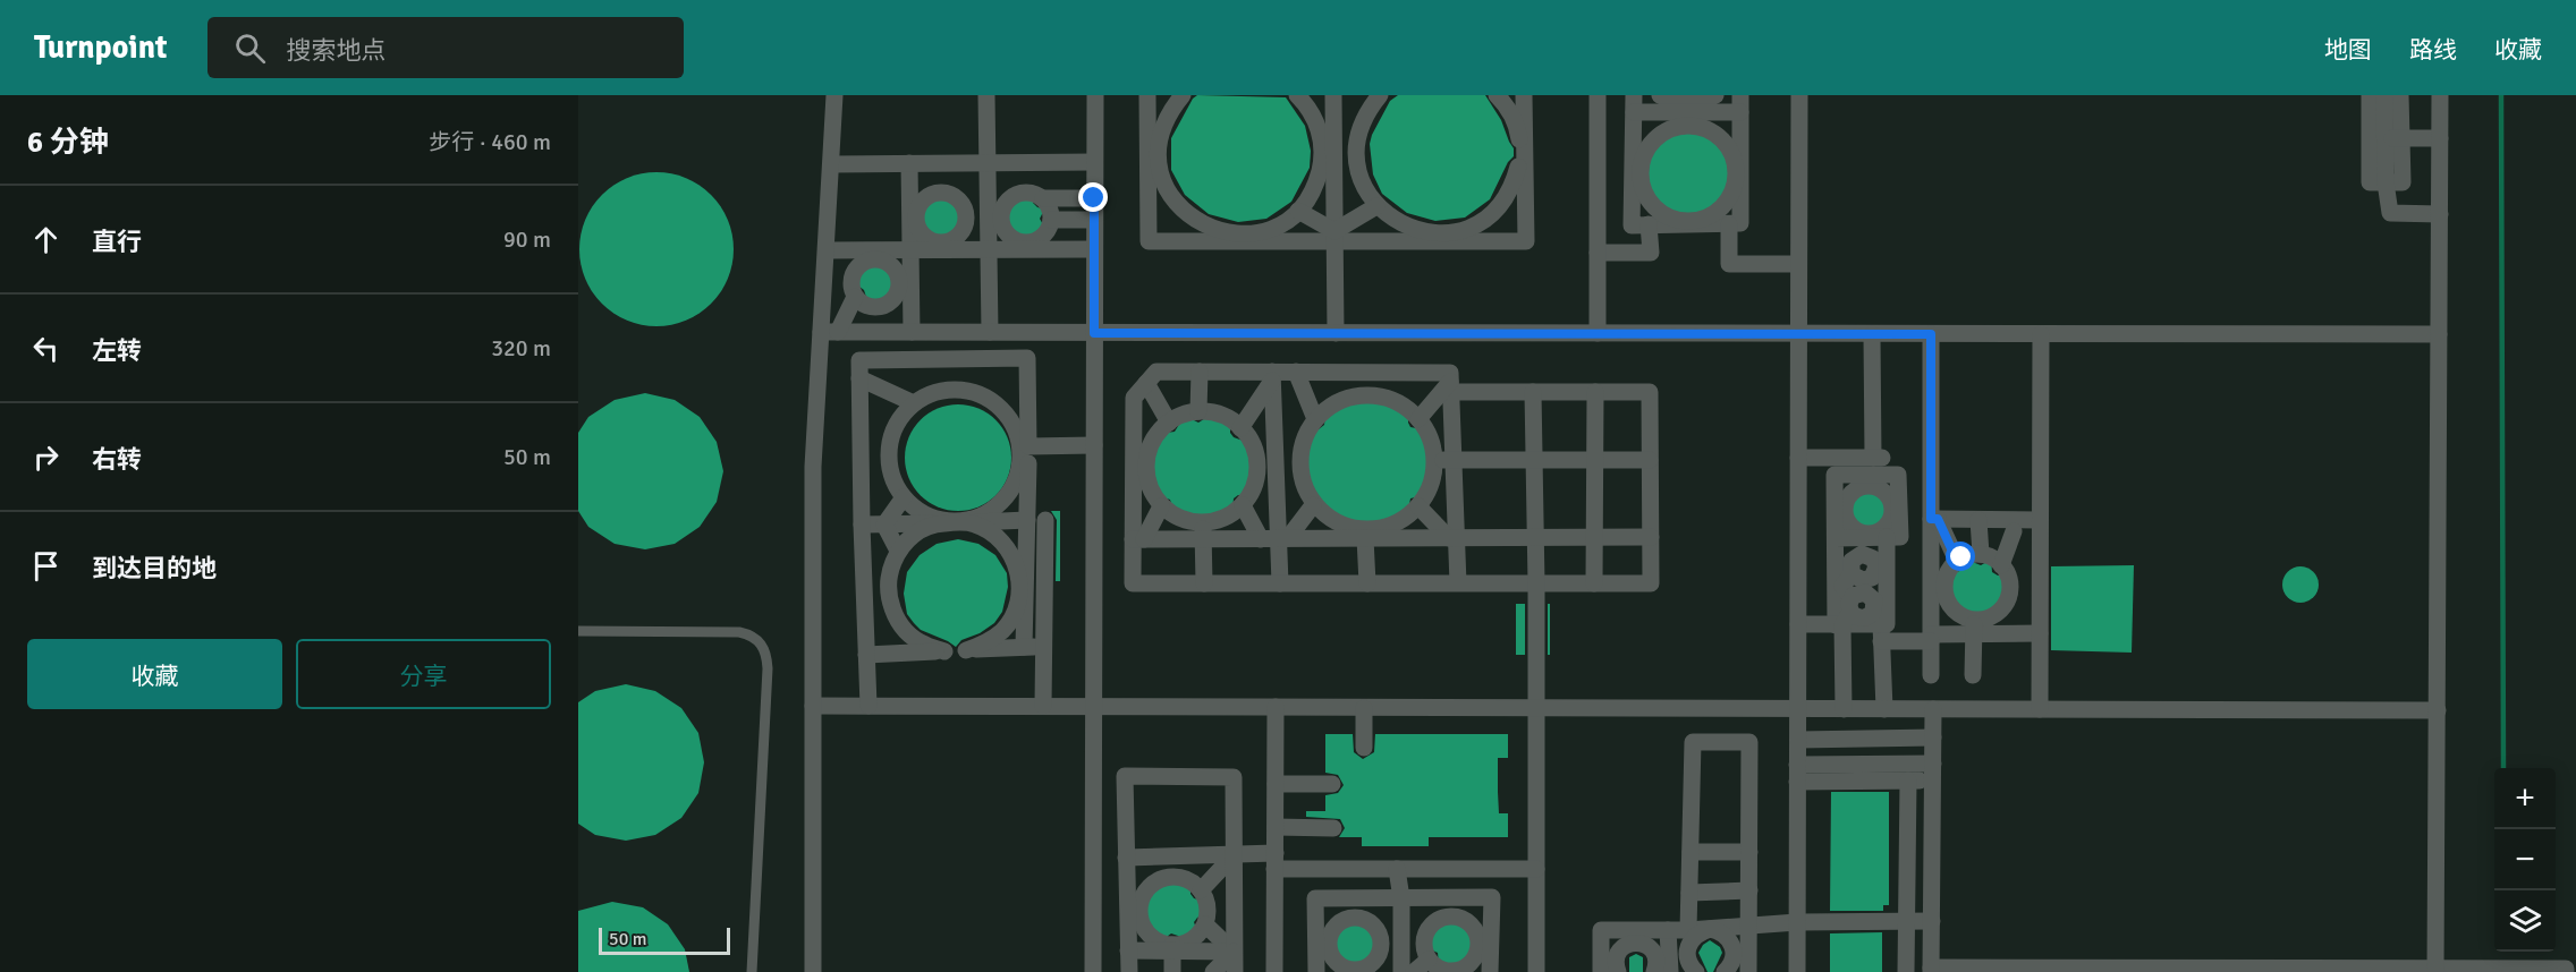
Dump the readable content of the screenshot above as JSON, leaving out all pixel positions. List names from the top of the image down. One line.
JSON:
{"scale_bar":"50 m","page":{"header":"Turnpoint","search":"搜索地点","nav":["地图","路线","收藏"],"heading":["6 分钟","步行 · 460 m"],"list":[["直行","90 m"],["左转","320 m"],["右转","50 m"],"到达目的地"],"buttons":["收藏","分享"],"map_buttons":["+","−"],"scale":"50 m"}}
